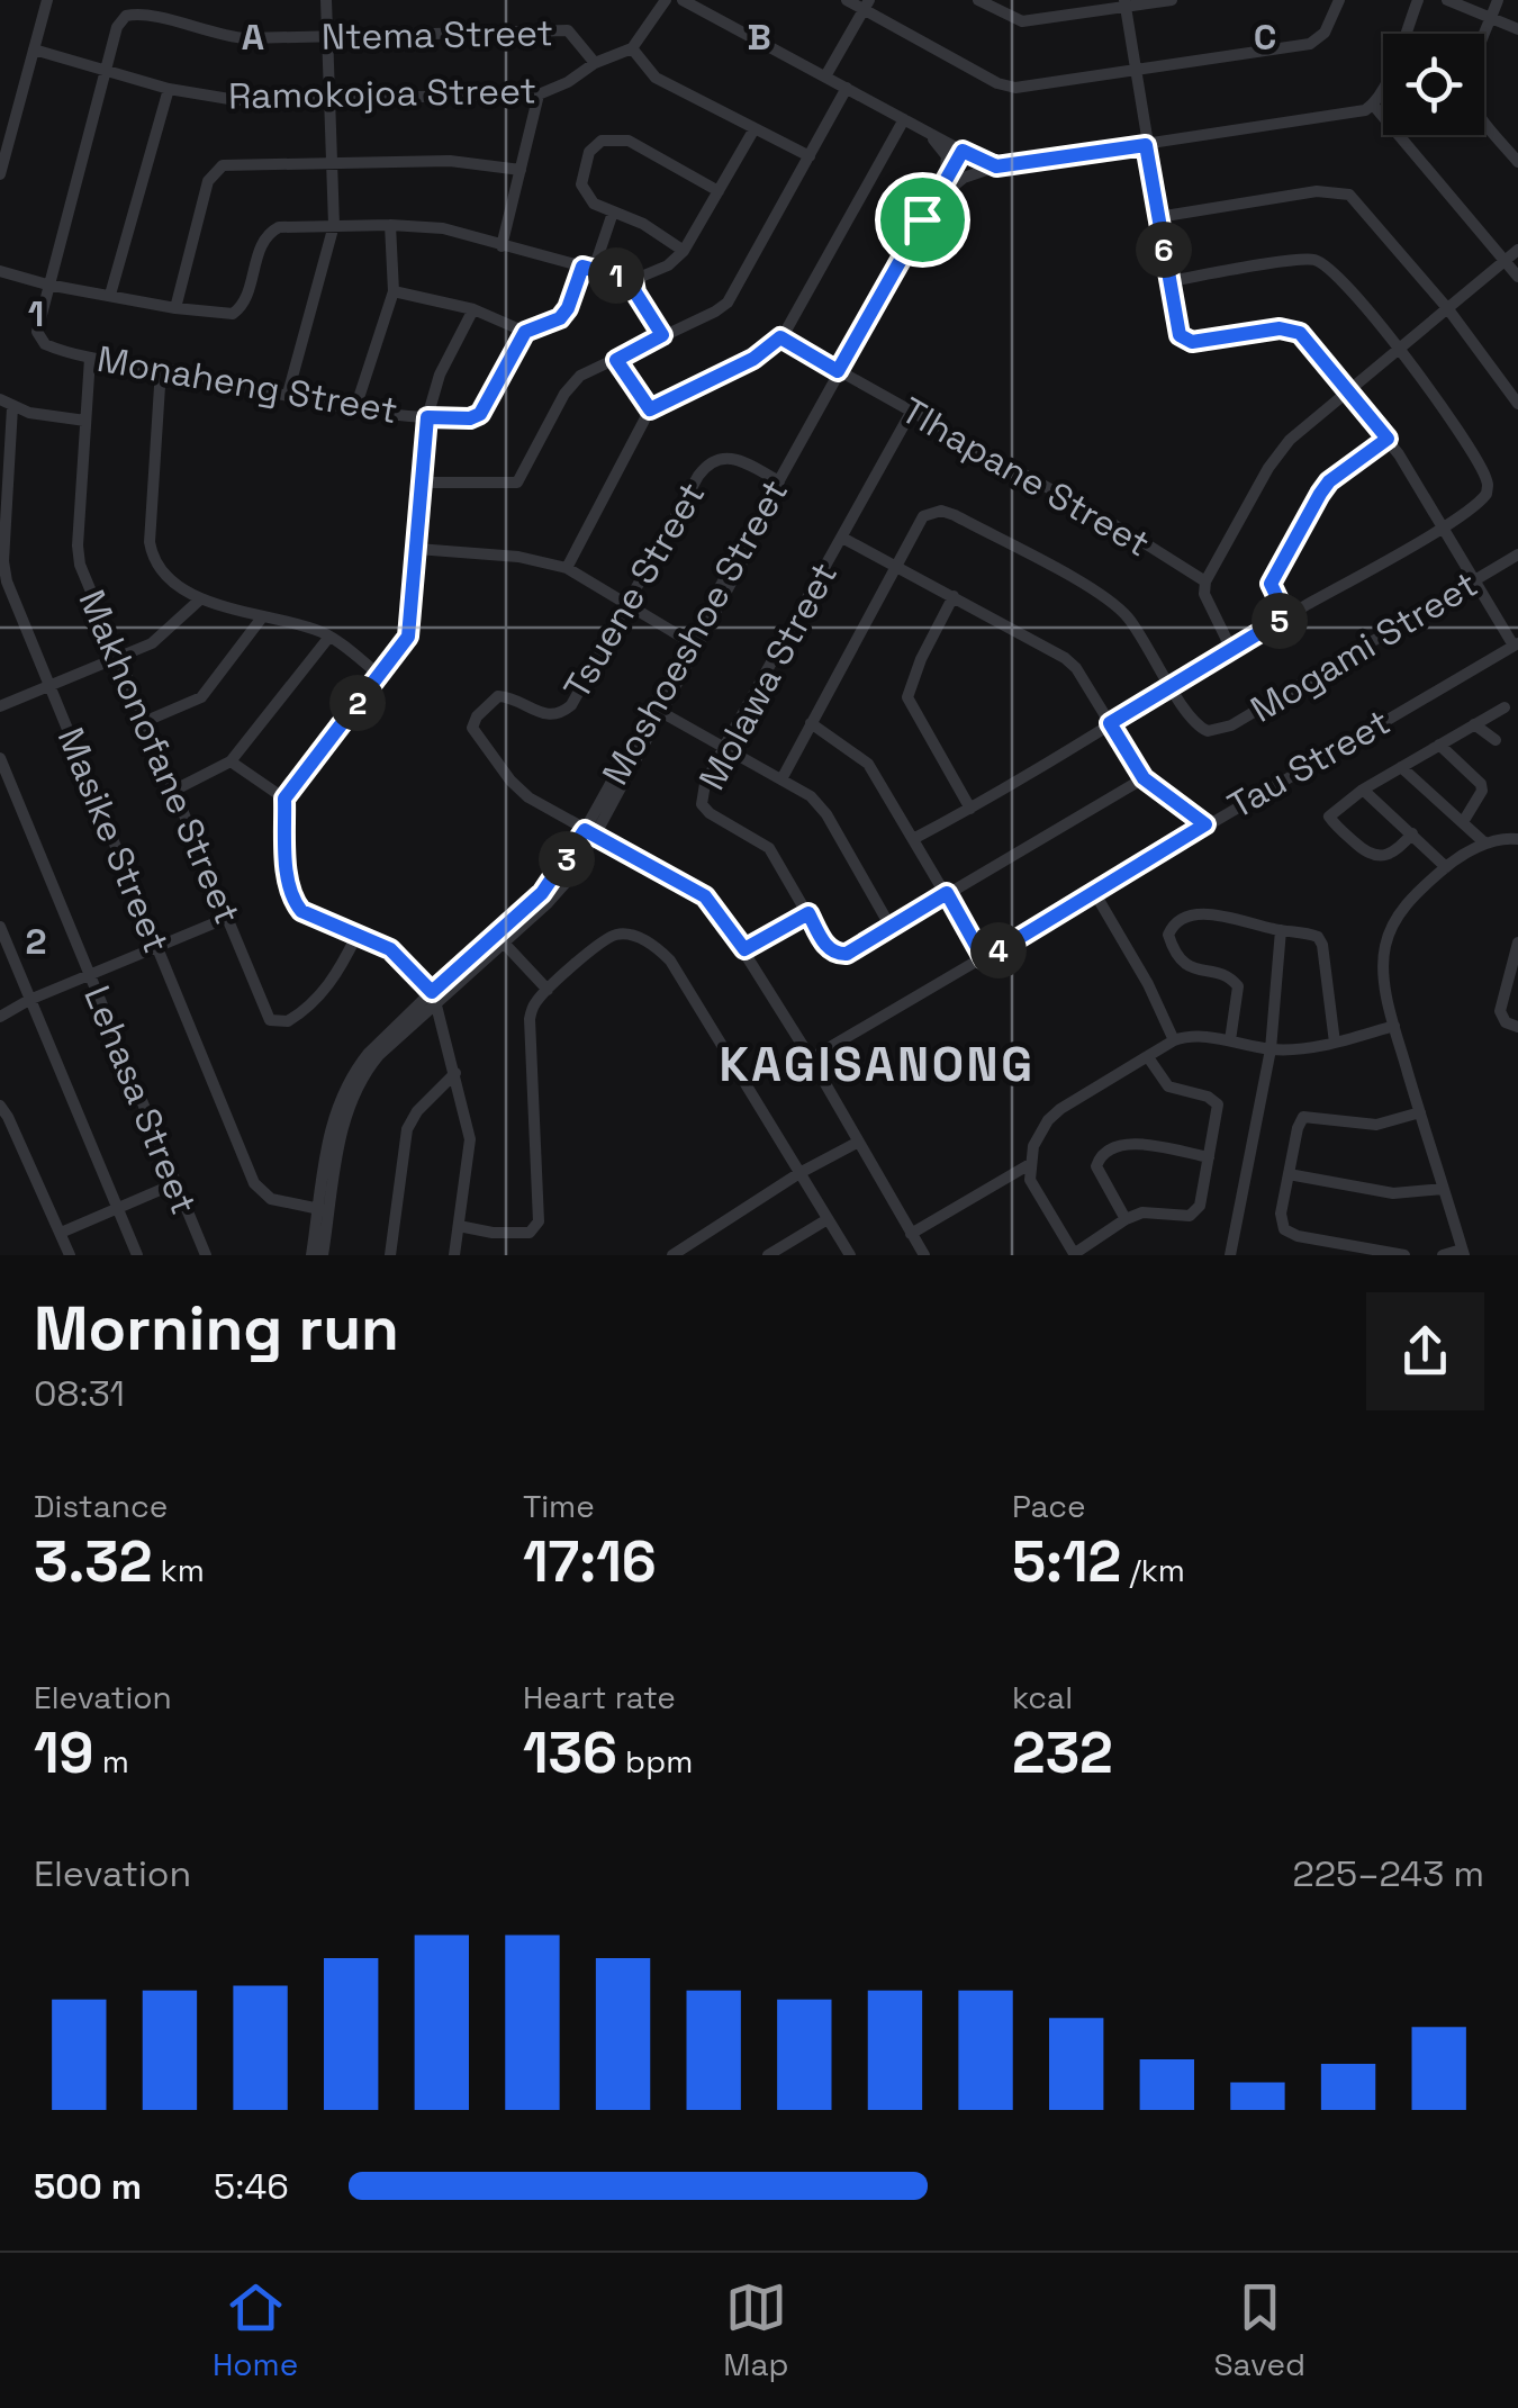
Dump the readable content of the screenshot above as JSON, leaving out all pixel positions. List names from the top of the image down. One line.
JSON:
{"streets":{"street":["Ntema Street","Ramokojoa Street","Monaheng Street","Tlhapane Street","Tsuene Street","Moshoeshoe Street","Mogami Street","Molawa Street","Makhonofane Street","Tau Street","Masike Street","Lehasa Street"]},"crossings":[["Ntema Street","Ramokojoa Street"],["Ntema Street","Monaheng Street"],["Monaheng Street","Makhonofane Street"],["Tlhapane Street","Moshoeshoe Street"],["Tlhapane Street","Molawa Street"],["Tsuene Street","Moshoeshoe Street"],["Tsuene Street","Tau Street"],["Moshoeshoe Street","Masike Street"]],"districts":["KAGISANONG"],"page":{"pins":["6","1","5","2","3","4"],"heading":["Morning run","08:31"],"stats":[["Distance","3.32 km"],["Time","17:16"],["Pace","5:12 /km"],["Elevation","19 m"],["Heart rate","136 bpm"],["kcal","232"]],"chart":["Elevation","225–243 m"],"list":[{"name":"500 m","note":"5:46"}],"tabs":["Home","Map","Saved"]},"grid":{"columns":["A","B","C"],"rows":["1","2"]}}
